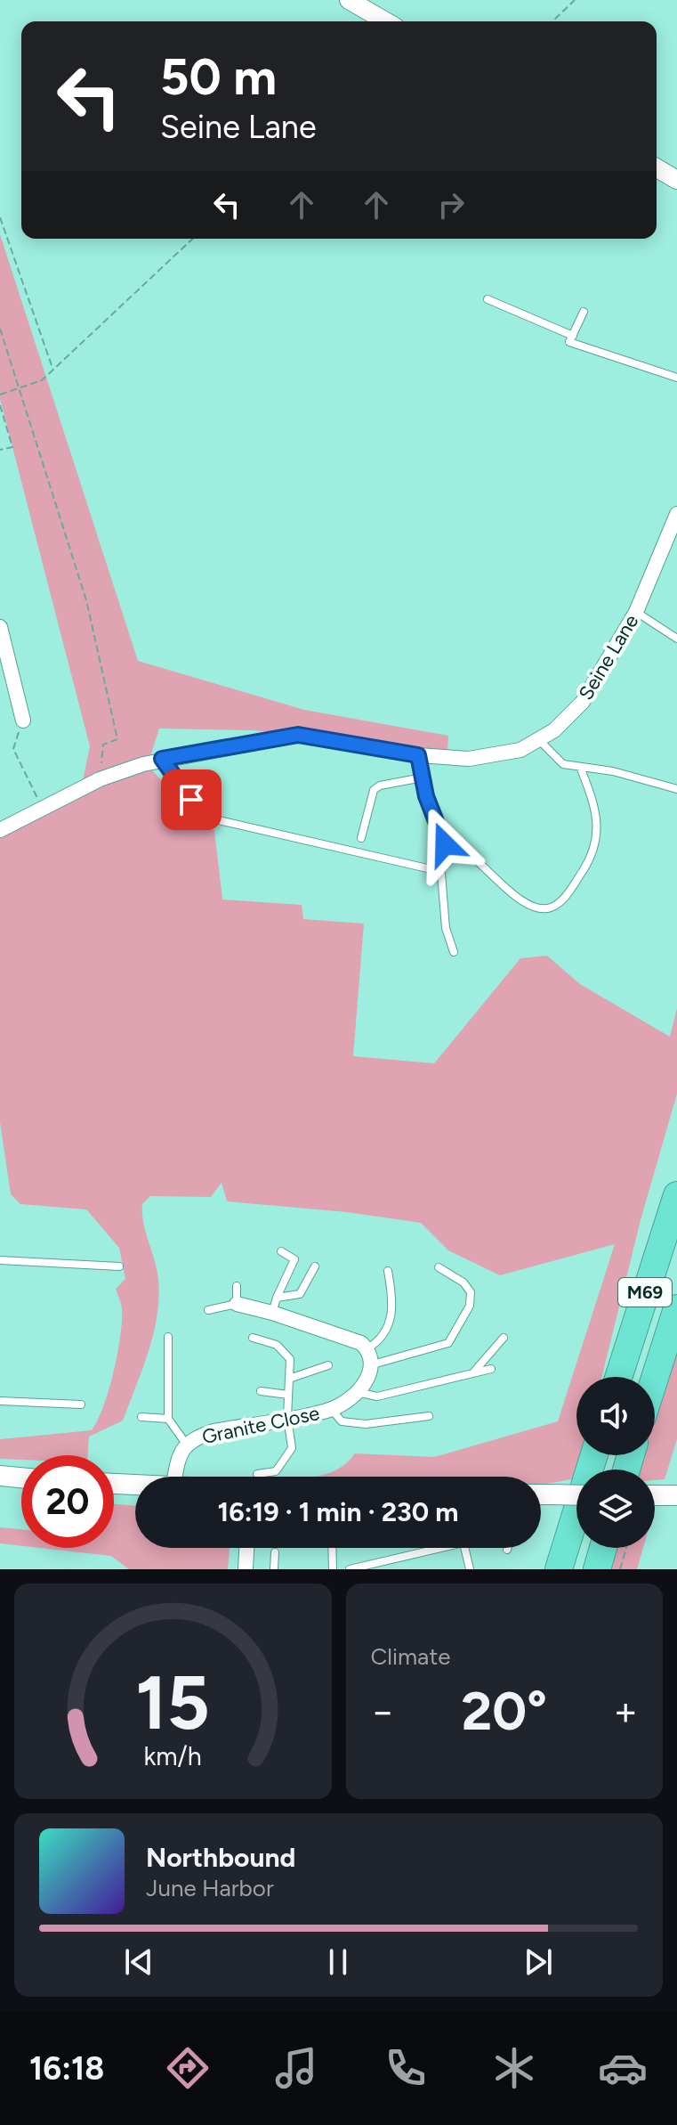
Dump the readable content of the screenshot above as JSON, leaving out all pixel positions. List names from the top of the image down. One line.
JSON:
{"streets":{"highway":["M69"],"street":["Seine Lane","Granite Close"]},"page":{"turn":["50 m","Seine Lane"],"limit":"20","trip":"16:19 · 1 min · 230 m","tile":"Climate","heat":["−","20°","+"],"song":["Northbound","June Harbor"],"tabs":"16:18","gauge":["15","km/h"]}}
